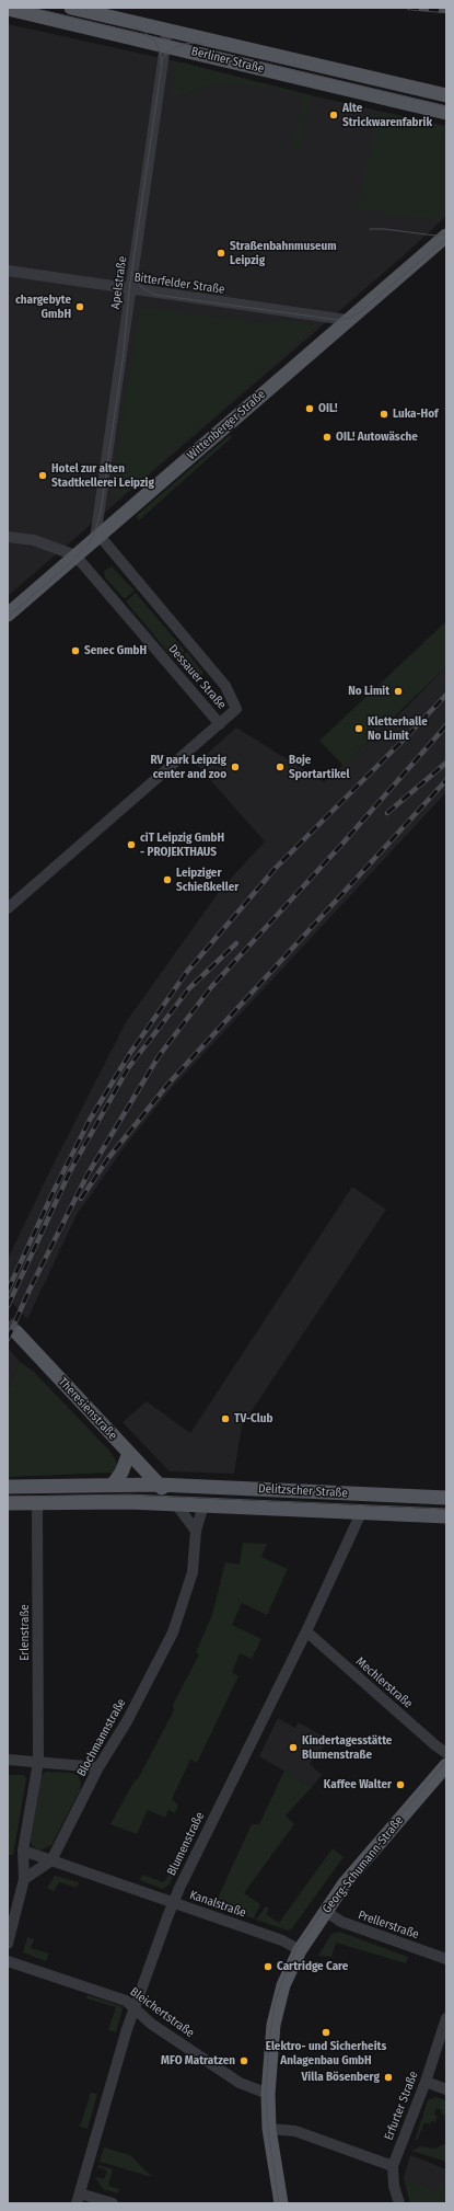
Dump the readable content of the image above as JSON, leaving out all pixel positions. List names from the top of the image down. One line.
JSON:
{"streets":{"main road":["Berliner Straße","Wittenberger Straße","Theresienstraße","Delitzscher Straße","Georg-Schumann-Straße"],"street":["Apelstraße","Bitterfelder Straße","Dessauer Straße","Erlenstraße","Mechlerstraße","Blochmannstraße","Blumenstraße","Kanalstraße","Prellerstraße","Bleichertstraße","Erfurter Straße"]},"crossings":[["Berliner Straße","Apelstraße"],["Apelstraße","Bitterfelder Straße"],["Apelstraße","Wittenberger Straße"],["Apelstraße","Dessauer Straße"],["Bitterfelder Straße","Wittenberger Straße"],["Wittenberger Straße","Dessauer Straße"],["Theresienstraße","Delitzscher Straße"],["Delitzscher Straße","Erlenstraße"],["Delitzscher Straße","Blochmannstraße"],["Delitzscher Straße","Blumenstraße"],["Erlenstraße","Blochmannstraße"],["Erlenstraße","Kanalstraße"],["Mechlerstraße","Blumenstraße"],["Blochmannstraße","Kanalstraße"],["Blumenstraße","Kanalstraße"],["Blumenstraße","Bleichertstraße"],["Georg-Schumann-Straße","Kanalstraße"],["Georg-Schumann-Straße","Prellerstraße"],["Georg-Schumann-Straße","Bleichertstraße"]],"places":["Alte Strickwarenfabrik","Straßenbahnmuseum Leipzig","chargebyte GmbH","OIL!","Luka-Hof","OIL! Autowäsche","Hotel zur alten Stadtkellerei Leipzig","Senec GmbH","No Limit","Kletterhalle No Limit","RV park Leipzig center and zoo","Boje Sportartikel","ciT Leipzig GmbH - PROJEKTHAUS","Leipziger Schießkeller","TV-Club","Kindertagesstätte Blumenstraße","Kaffee Walter","Cartridge Care","Elektro- und Sicherheits Anlagenbau GmbH","MFO Matratzen","Villa Bösenberg"]}
